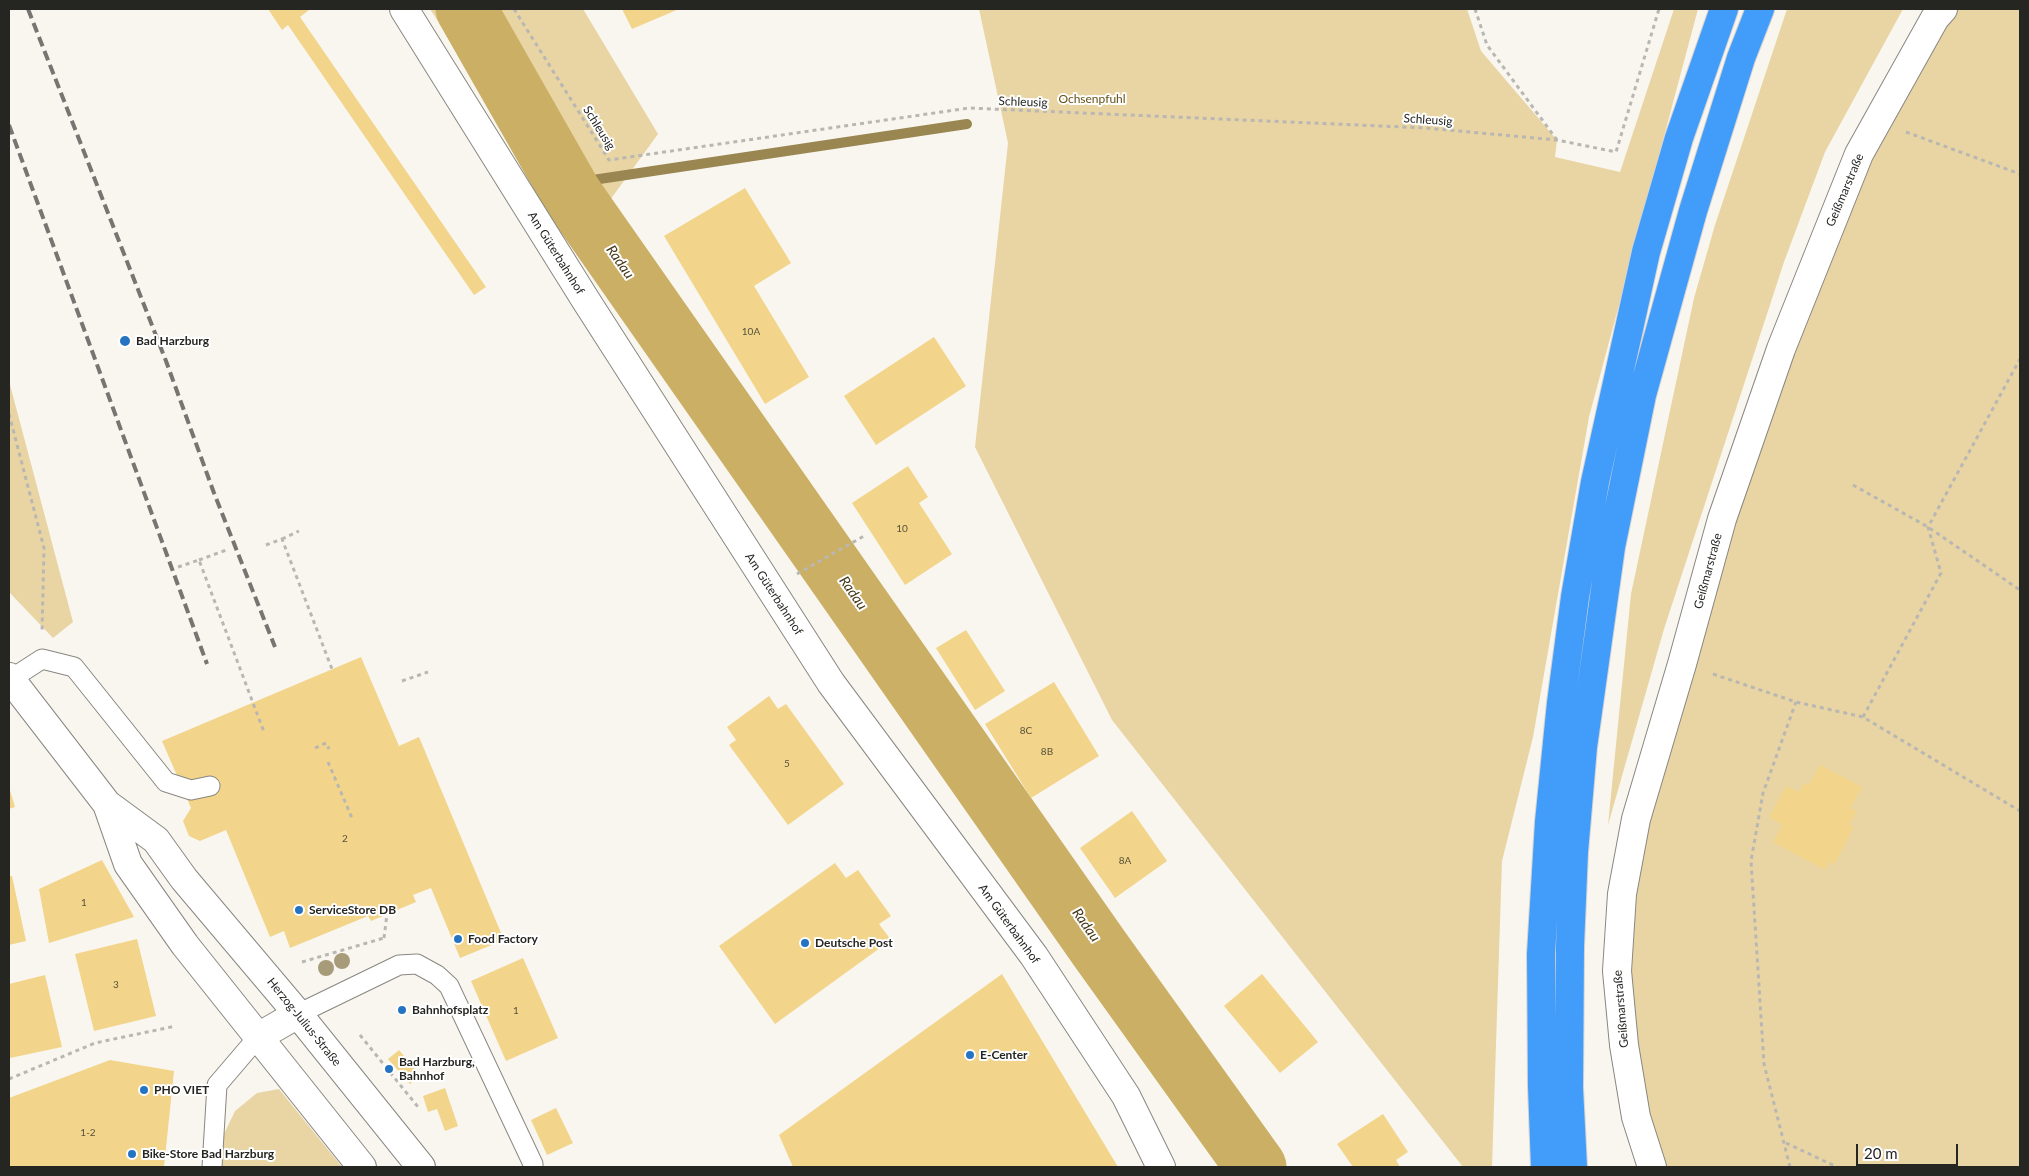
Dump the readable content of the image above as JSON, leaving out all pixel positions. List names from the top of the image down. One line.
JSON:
{"streets":{"street":["Geißmarstraße","Am Güterbahnhof","Herzog-Julius-Straße"],"path":["Schleusig"]},"water":["Radau"],"parks":["Ochsenpfuhl"],"places":["Bad Harzburg","ServiceStore DB","Food Factory","Deutsche Post","Bahnhofsplatz","E-Center","Bad Harzburg, Bahnhof","PHO VIET","Bike-Store Bad Harzburg"],"house_numbers":["10A","10","8C","8B","5","2","8A","1","3","1","1-2"],"scale_bar":"20 m"}
